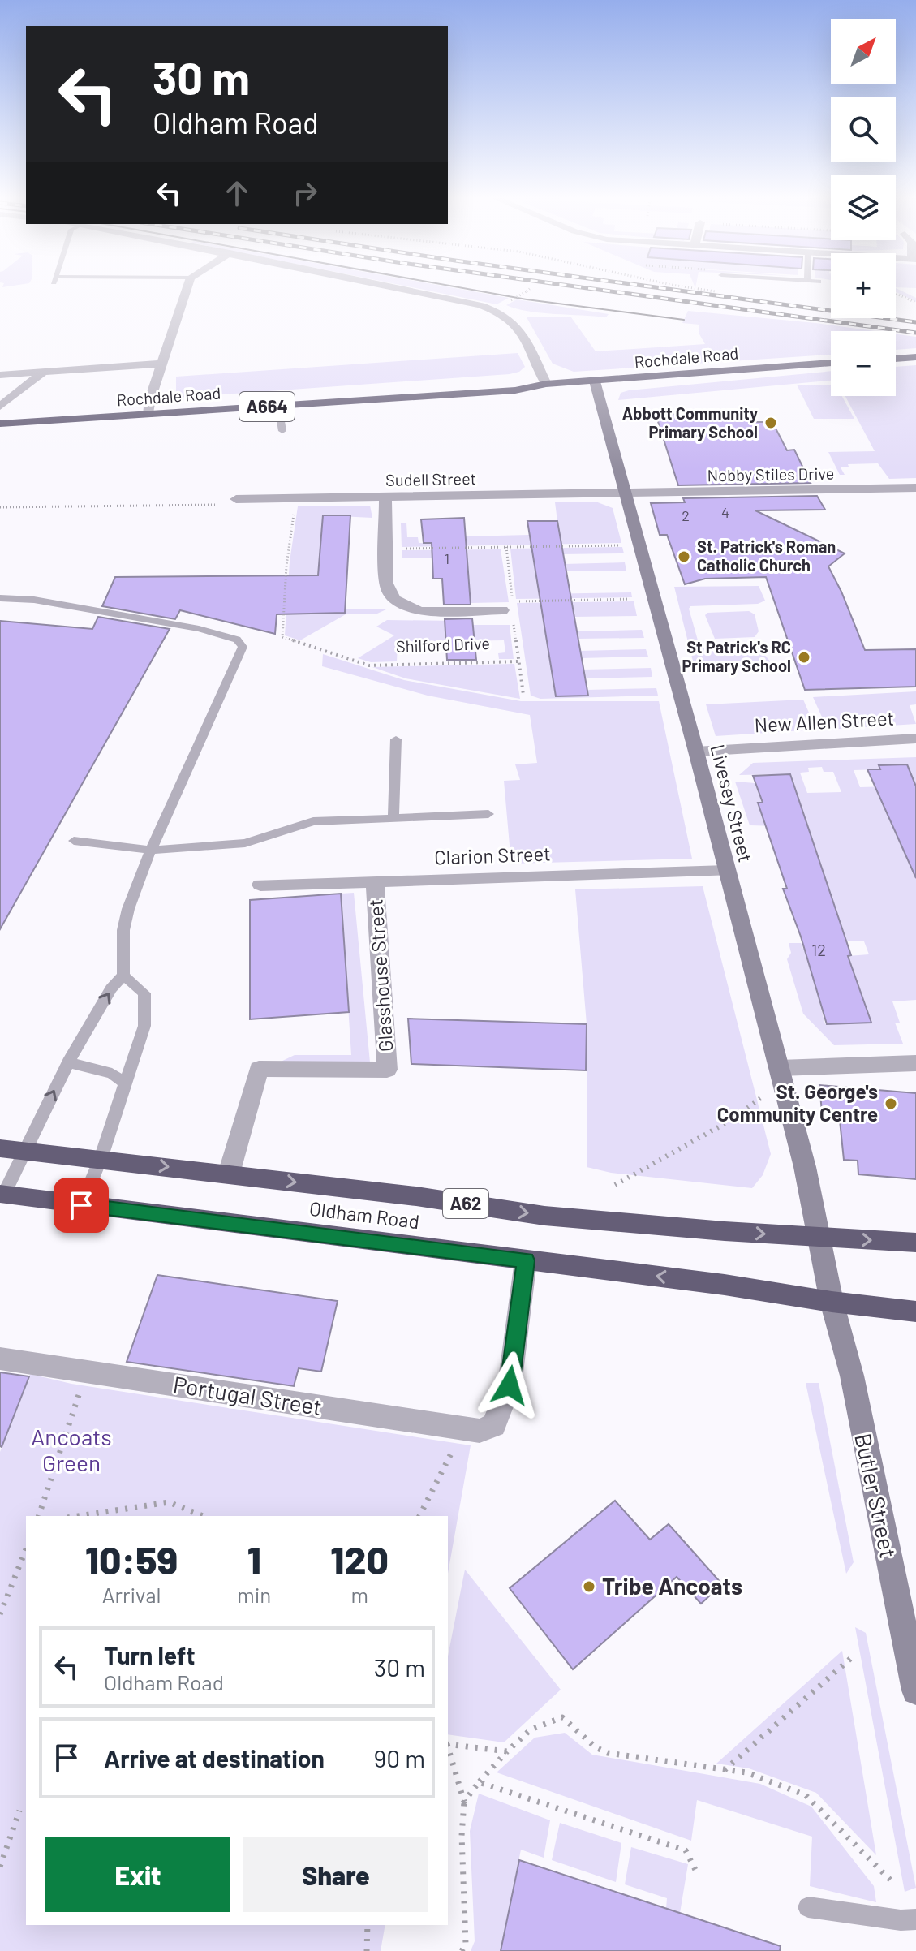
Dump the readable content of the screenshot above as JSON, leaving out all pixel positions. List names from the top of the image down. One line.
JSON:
{"streets":{"highway":["Rochdale Road","A664","A62","Oldham Road"],"street":["Nobby Stiles Drive","Sudell Street","Shilford Drive","New Allen Street","Livesey Street","Clarion Street","Glasshouse Street","Portugal Street","Butler Street"]},"crossings":[["Rochdale Road","Livesey Street"],["Nobby Stiles Drive","Sudell Street"],["Nobby Stiles Drive","Livesey Street"],["Sudell Street","Shilford Drive"],["Sudell Street","Livesey Street"],["New Allen Street","Livesey Street"],["Livesey Street","Clarion Street"],["Livesey Street","Oldham Road"],["Livesey Street","Butler Street"],["Clarion Street","Glasshouse Street"],["Glasshouse Street","Oldham Road"],["Oldham Road","Portugal Street"],["Oldham Road","Butler Street"]],"parks":["Ancoats Green"],"places":["Abbott Community Primary School","St. Patrick's Roman Catholic Church","St Patrick's RC Primary School","St. George's Community Centre","Tribe Ancoats"],"house_numbers":["4","2","1","12"],"north":"top right","page":{"map_buttons":["+","−"],"turn":["30 m","Oldham Road"],"eta":["10:59","Arrival","1","min","120","m"],"list":[{"name":"Turn left","note":"Oldham Road","value":"30 m"},{"name":"Arrive at destination","value":"90 m"}],"buttons":["Exit","Share"]}}
